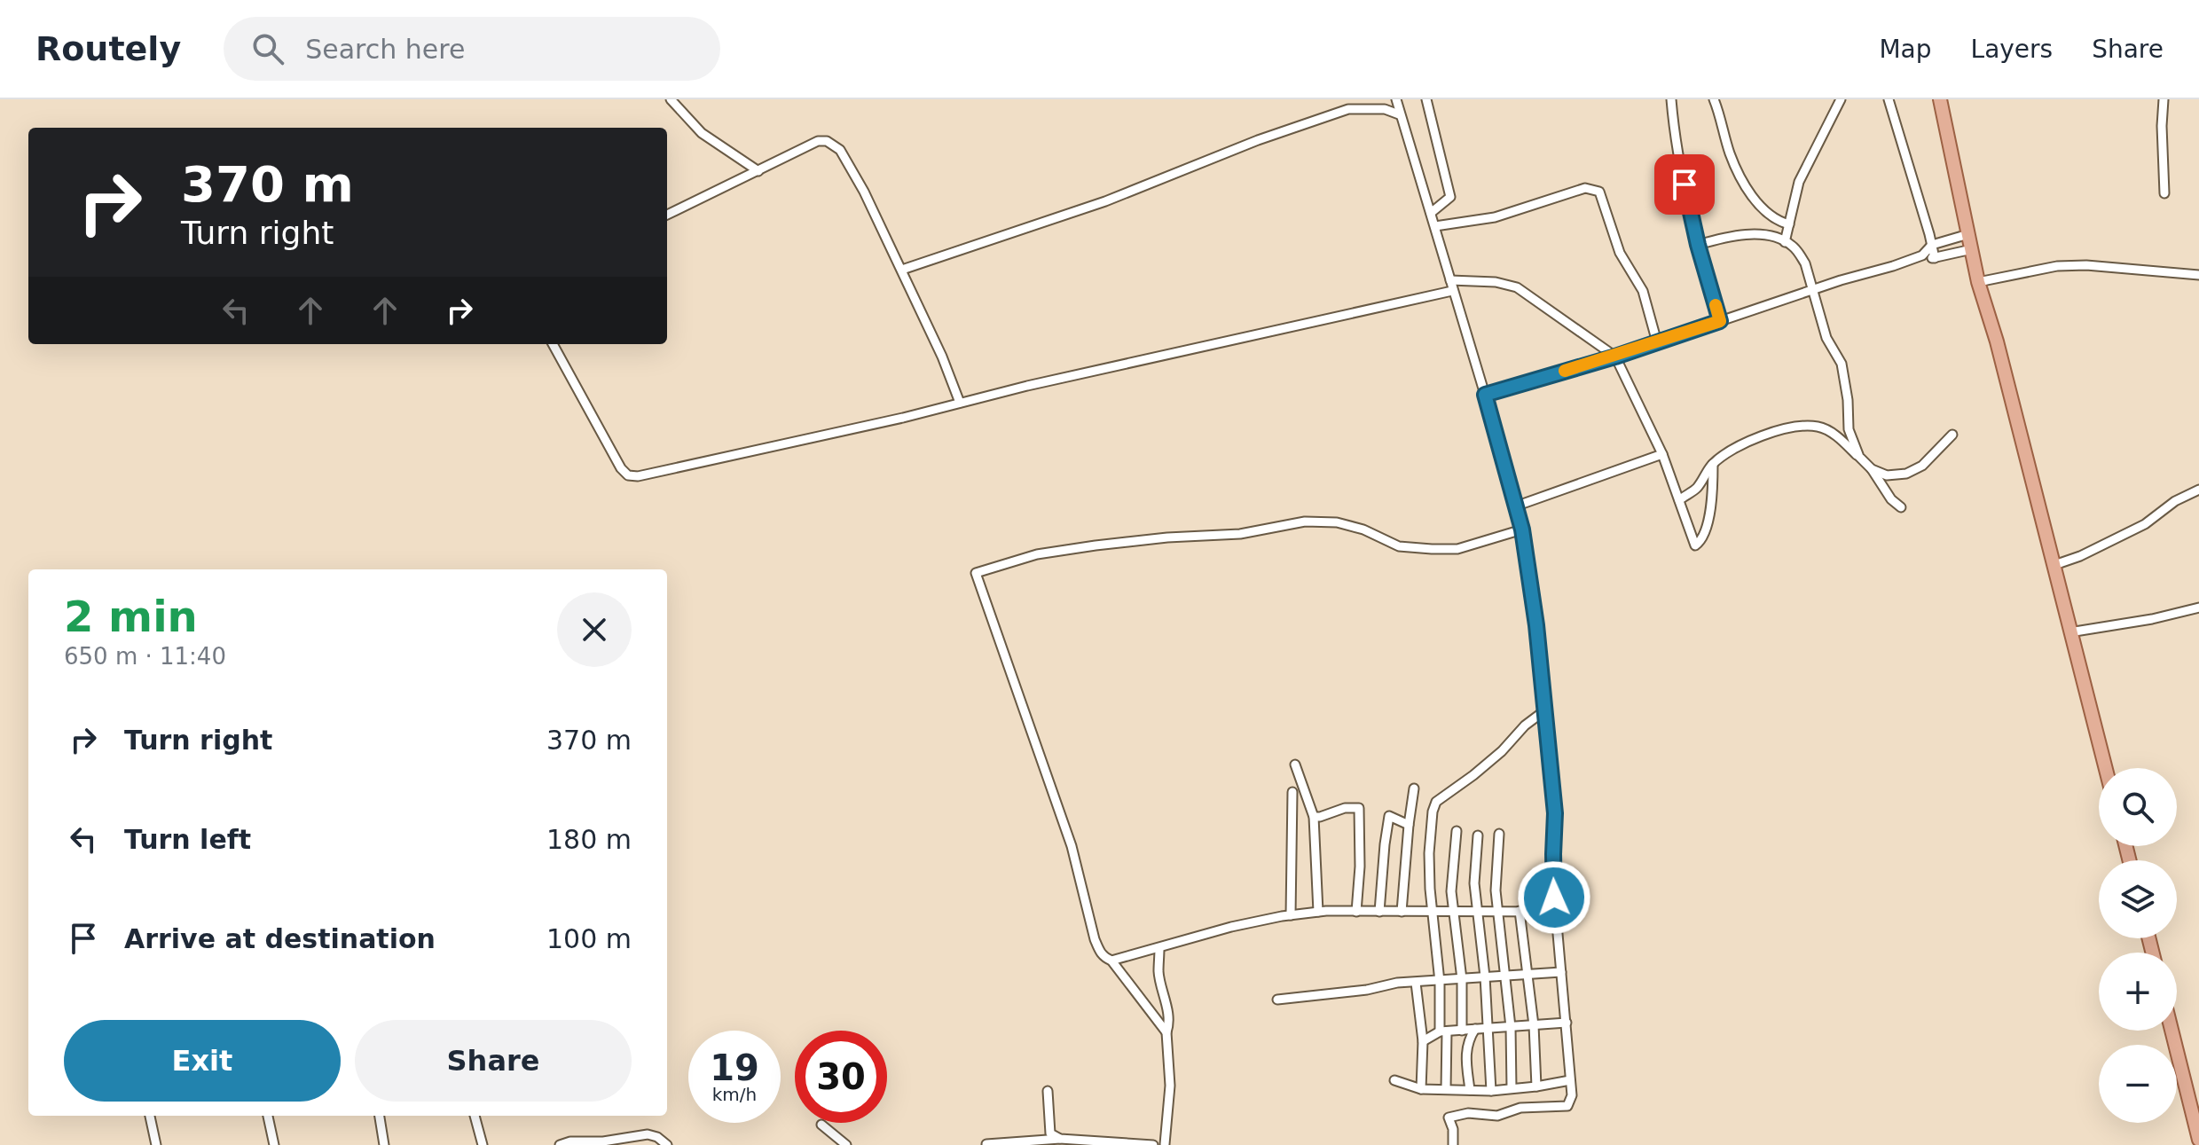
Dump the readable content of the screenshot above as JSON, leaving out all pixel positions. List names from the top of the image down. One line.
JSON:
{"page":{"header":"Routely","search":"Search here","nav":["Map","Layers","Share"],"turn":["370 m","Turn right"],"heading":["2 min","650 m · 11:40"],"list":[{"name":"Turn right","value":"370 m"},{"name":"Turn left","value":"180 m"},{"name":"Arrive at destination","value":"100 m"}],"map_buttons":["+","−"],"buttons":["Exit","Share"],"speed":"19 km/h","limit":"30"}}
